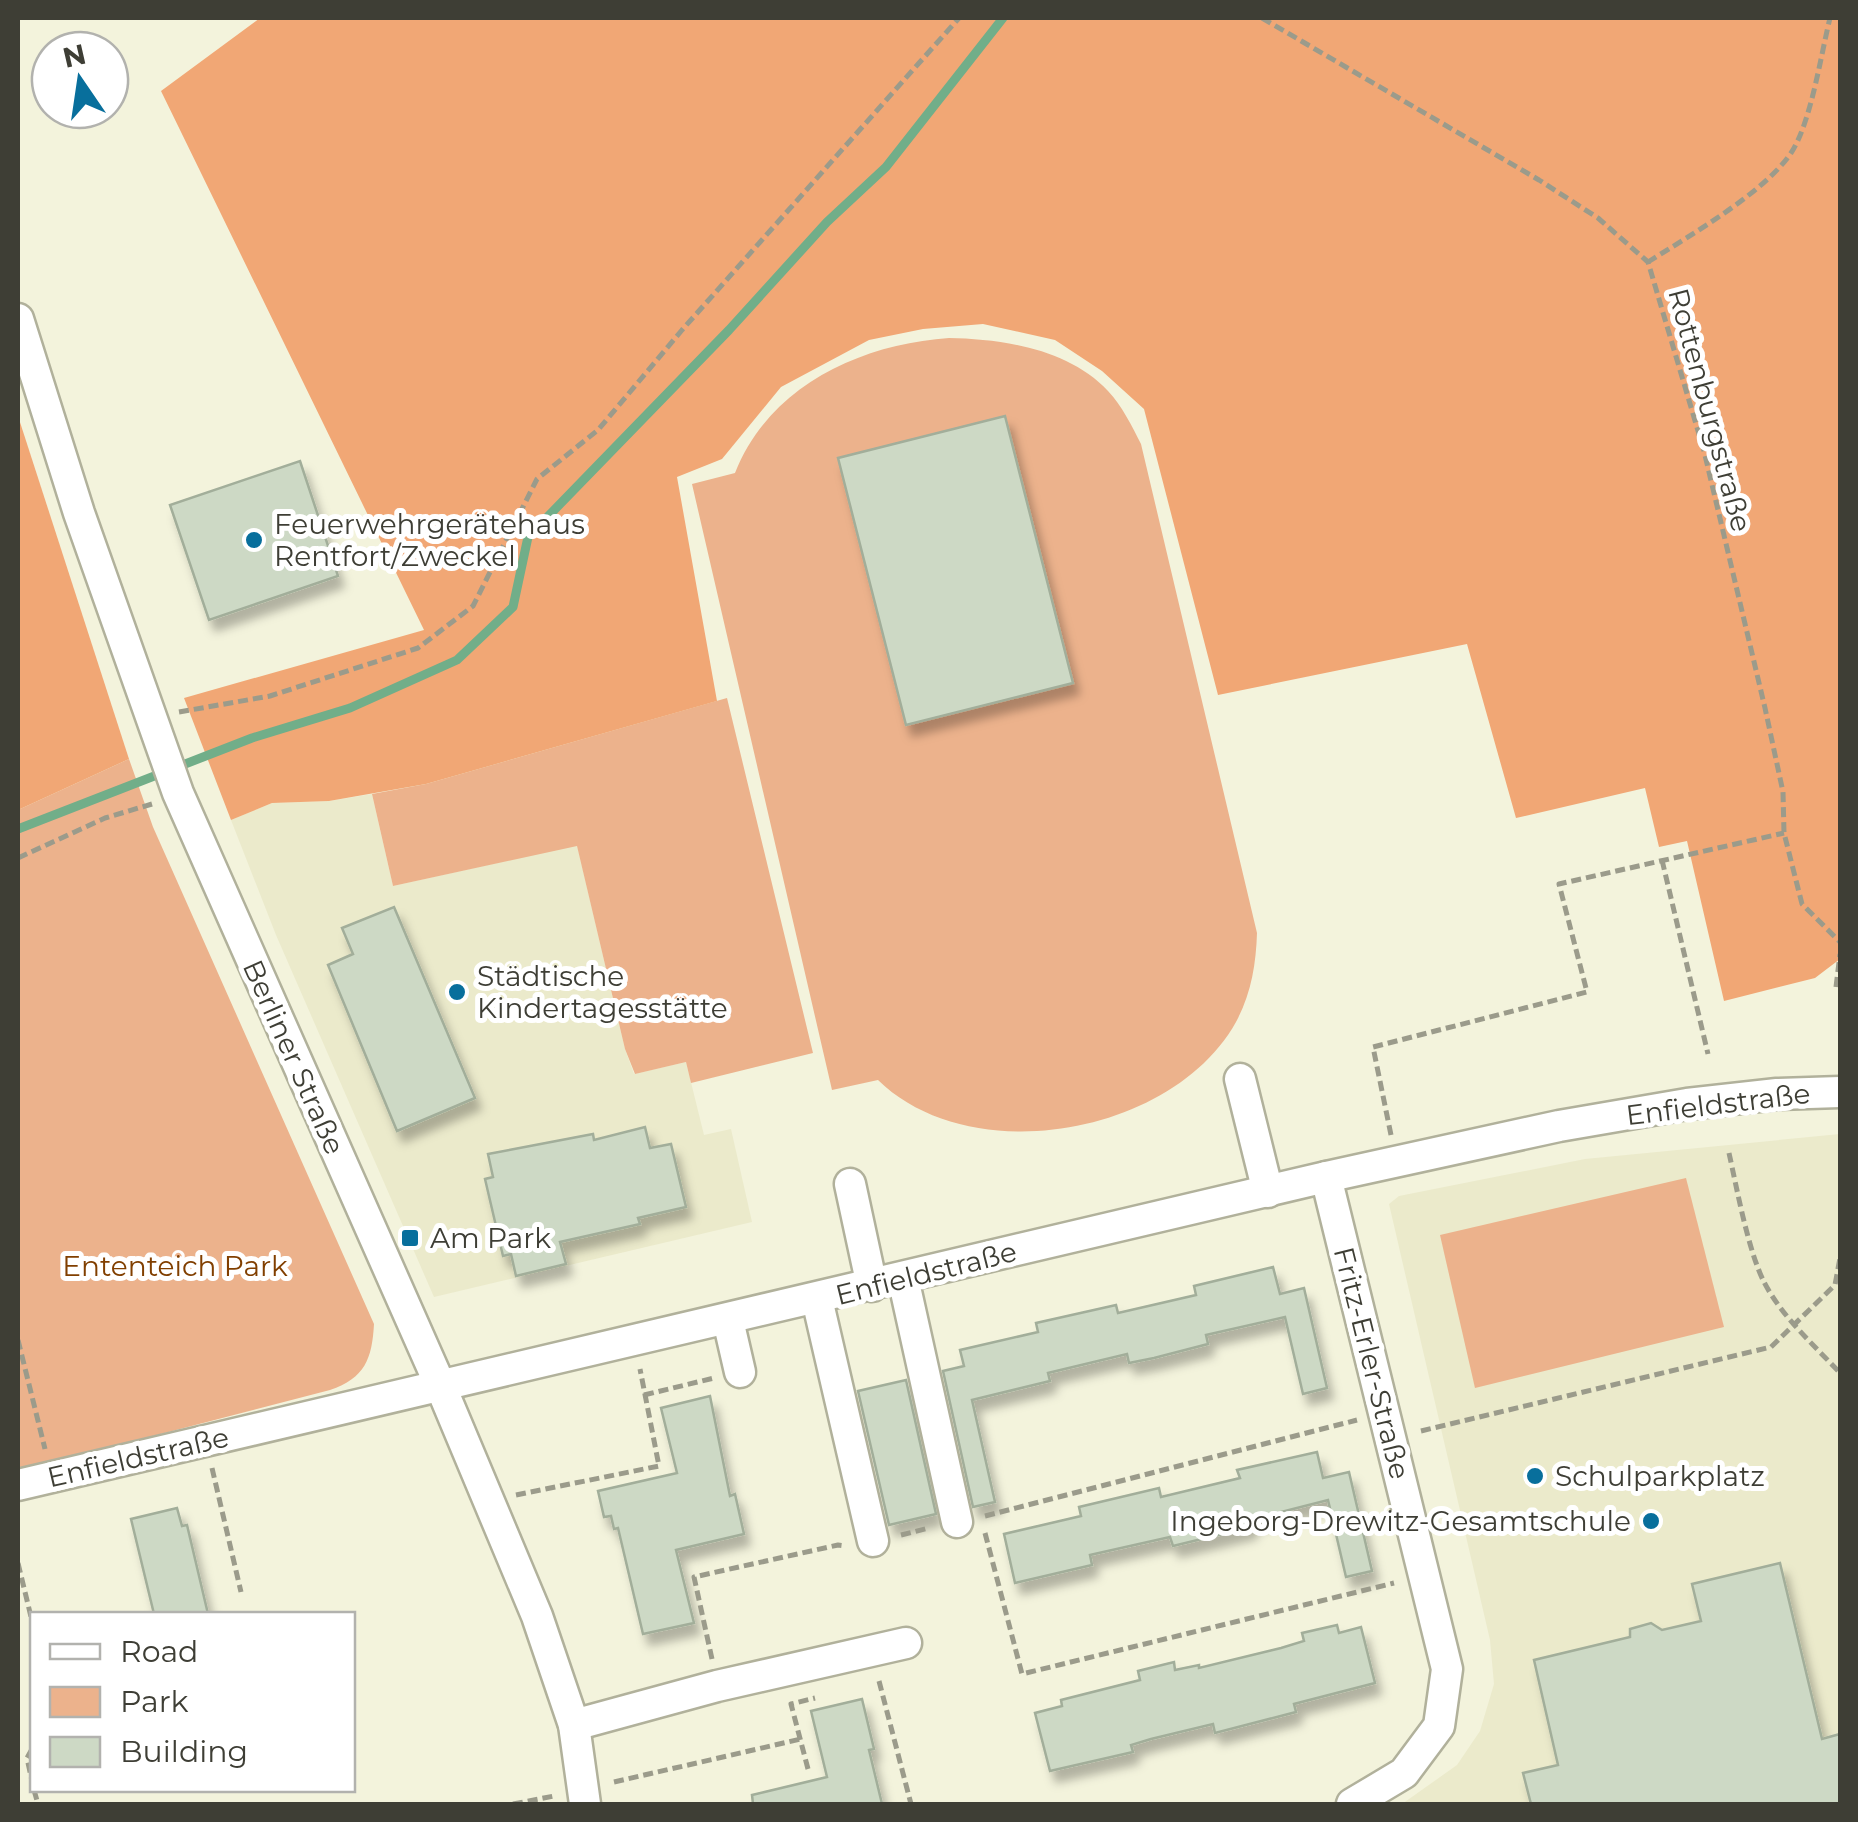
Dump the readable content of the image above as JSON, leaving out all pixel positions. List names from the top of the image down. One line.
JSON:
{"streets":{"street":["Berliner Straße","Enfieldstraße","Fritz-Erler-Straße"],"path":["Rottenburgstraße"]},"crossings":[["Berliner Straße","Enfieldstraße"],["Enfieldstraße","Fritz-Erler-Straße"]],"parks":["Ententeich Park"],"places":{"other":["Feuerwehrgerätehaus Rentfort/Zweckel","Städtische Kindertagesstätte","Schulparkplatz","Ingeborg-Drewitz-Gesamtschule"],"transit":["Am Park"]},"legend":["Road","Park","Building"],"north":"top"}
